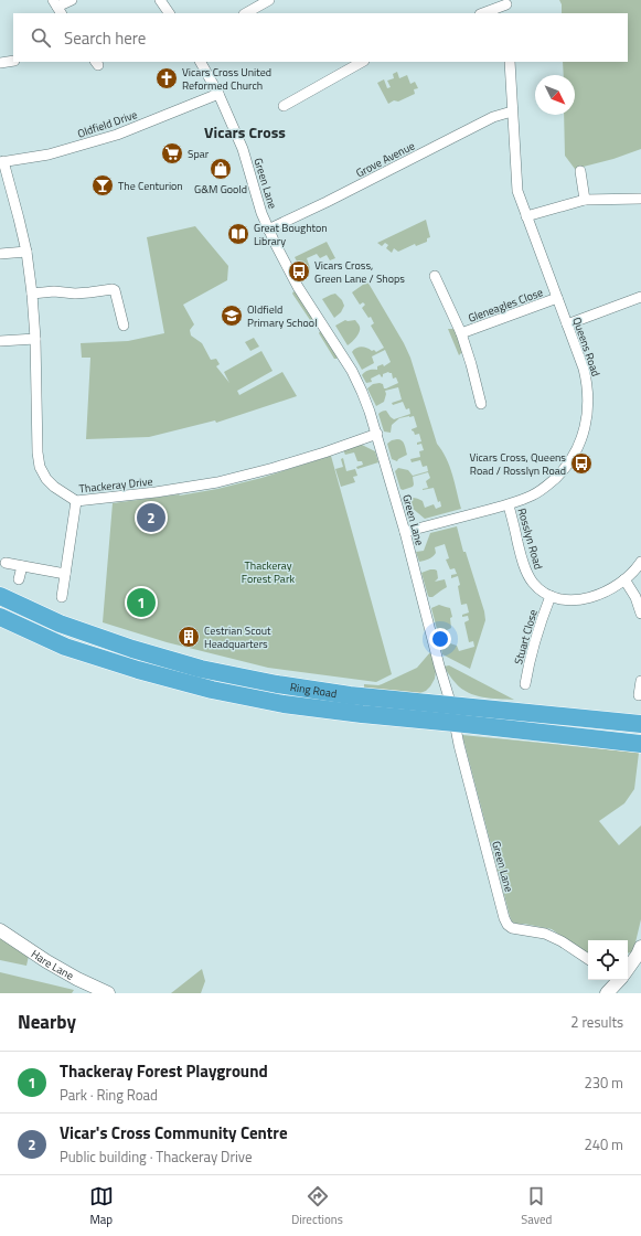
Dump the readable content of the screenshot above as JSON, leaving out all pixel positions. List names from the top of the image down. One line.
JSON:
{"streets":{"highway":["Ring Road"],"street":["Oldfield Drive","Grove Avenue","Green Lane","Gleneagles Close","Queens Road","Thackeray Drive","Rosslyn Road","Stuart Close","Hare Lane"]},"crossings":[["Oldfield Drive","Green Lane"],["Oldfield Drive","Thackeray Drive"],["Grove Avenue","Green Lane"],["Grove Avenue","Queens Road"],["Green Lane","Queens Road"],["Green Lane","Thackeray Drive"],["Green Lane","Ring Road"],["Gleneagles Close","Queens Road"],["Queens Road","Rosslyn Road"],["Rosslyn Road","Stuart Close"]],"districts":["Vicars Cross"],"parks":["Thackeray Forest Park"],"places":{"church":["Vicars Cross United Reformed Church"],"supermarket":["Spar"],"shop":["G&M Goold"],"bar":["The Centurion"],"library":["Great Boughton Library"],"bus stop":["Vicars Cross, Green Lane / Shops","Vicars Cross, Queens Road / Rosslyn Road"],"school or university":["Oldfield Primary School"],"building":["Cestrian Scout Headquarters"]},"north":"bottom right","page":{"search":"Search here","pins":["2","1"],"heading":["Nearby","2 results"],"list":[{"mark":"1","name":"Thackeray Forest Playground","note":"Park · Ring Road","value":"230 m"},{"mark":"2","name":"Vicar's Cross Community Centre","note":"Public building · Thackeray Drive","value":"240 m"}],"nav":["Map","Directions","Saved"]}}
